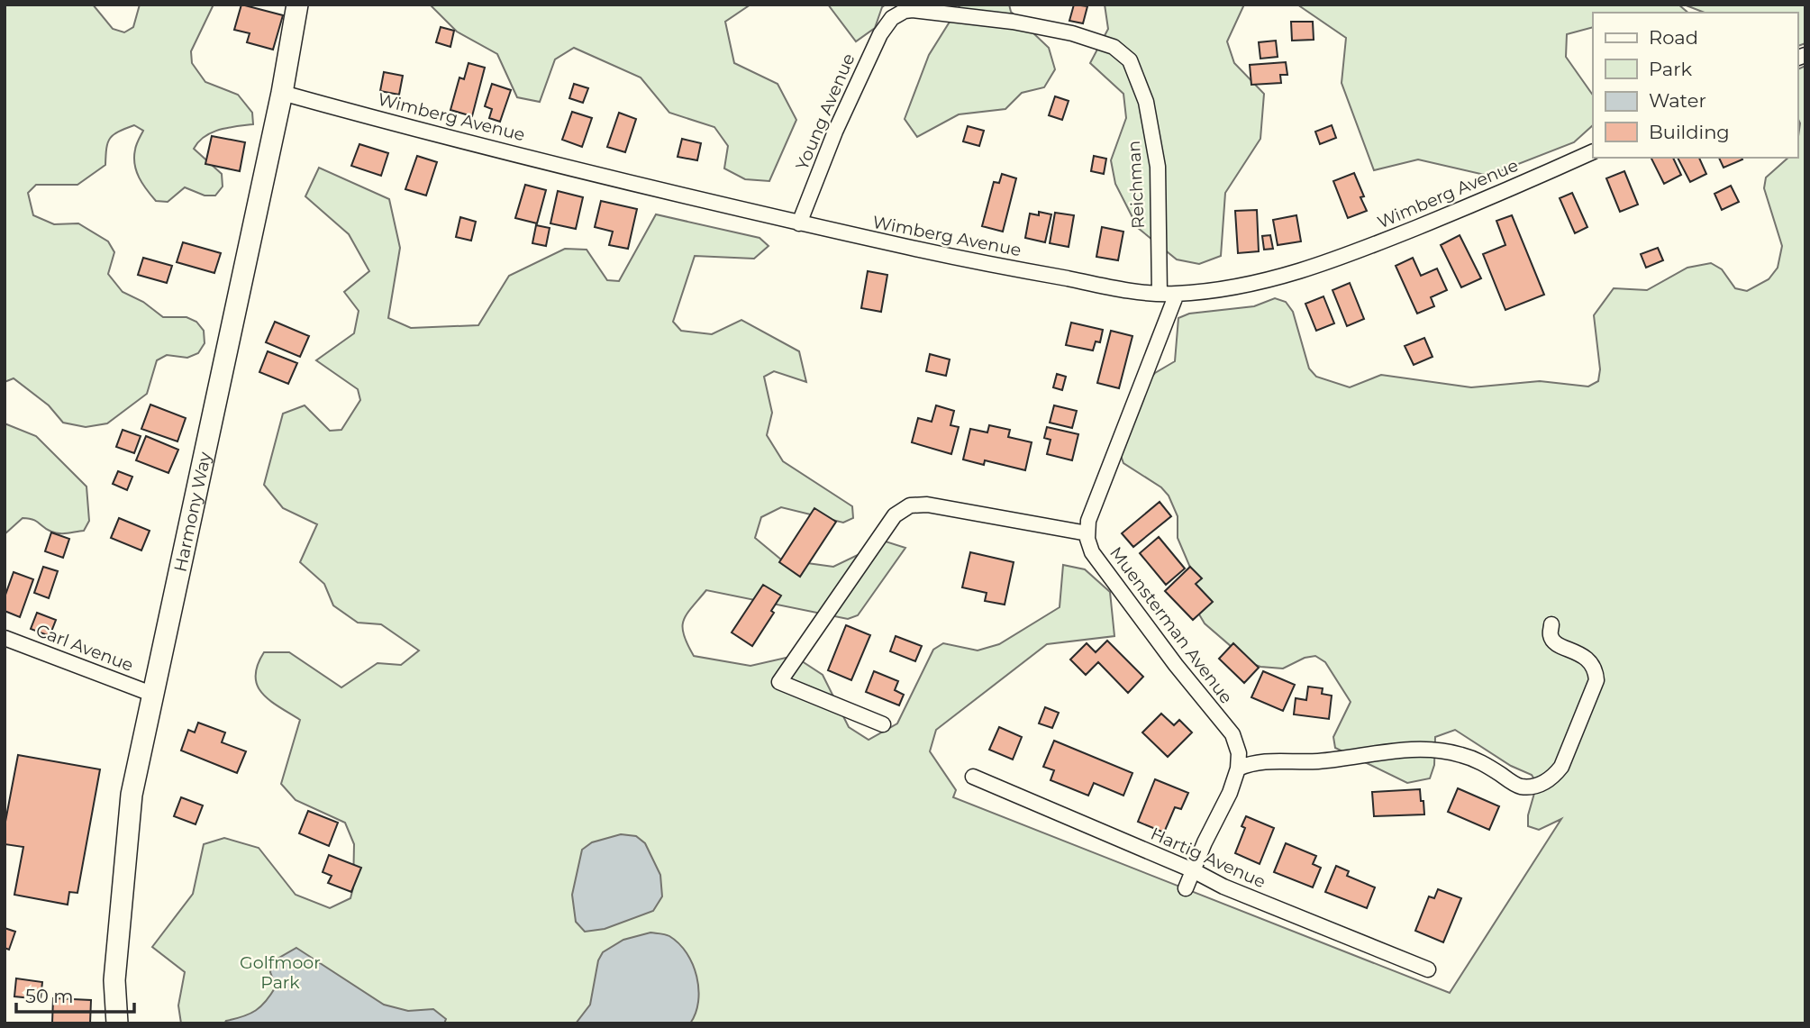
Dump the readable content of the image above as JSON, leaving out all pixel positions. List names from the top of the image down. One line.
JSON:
{"streets":{"street":["Young Avenue","Wimberg Avenue","Reichman","Harmony Way","Muensterman Avenue","Carl Avenue","Hartig Avenue"]},"crossings":[["Young Avenue","Wimberg Avenue"],["Young Avenue","Reichman"],["Wimberg Avenue","Reichman"],["Wimberg Avenue","Harmony Way"],["Harmony Way","Carl Avenue"]],"parks":["Golfmoor Park"],"legend":["Road","Park","Water","Building"],"scale_bar":"50 m"}
